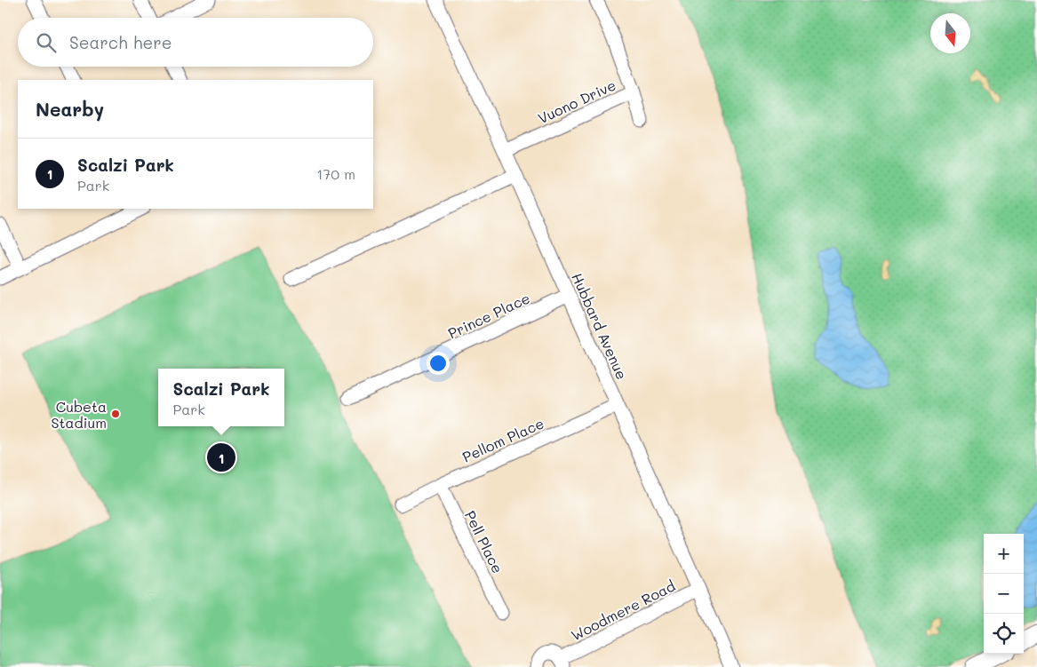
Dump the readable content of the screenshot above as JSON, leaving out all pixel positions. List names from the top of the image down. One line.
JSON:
{"streets":{"street":["Vuono Drive","Prince Place","Hubbard Avenue","Pellom Place","Pell Place","Woodmere Road"]},"crossings":[["Vuono Drive","Hubbard Avenue"],["Prince Place","Hubbard Avenue"],["Hubbard Avenue","Pellom Place"],["Hubbard Avenue","Woodmere Road"],["Pellom Place","Pell Place"]],"places":["Cubeta Stadium"],"north":"bottom","page":{"search":"Search here","heading":"Nearby","list":[{"mark":"1","name":"Scalzi Park","note":"Park","value":"170 m"}],"popup":["Scalzi Park","Park"],"pins":"1","map_buttons":["+","−"]}}
